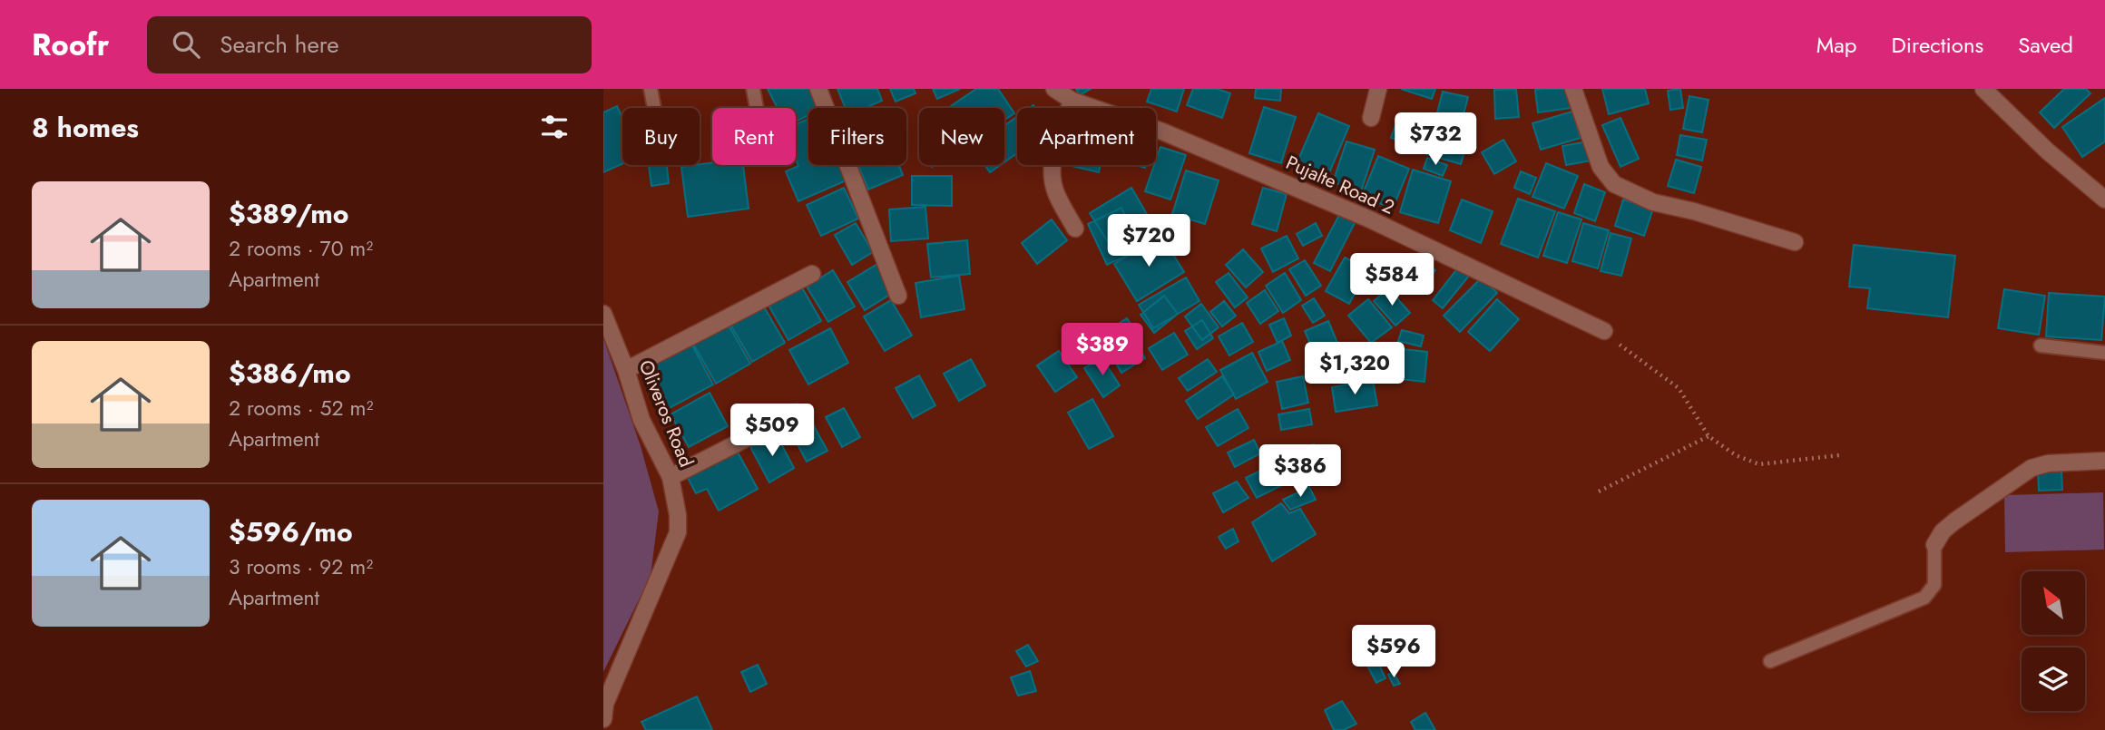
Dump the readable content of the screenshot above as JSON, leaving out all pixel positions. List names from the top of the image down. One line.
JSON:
{"streets":{"street":["Pujalte Road 2","Oliveros Road"]},"north":"top left","page":{"header":"Roofr","search":"Search here","nav":["Map","Directions","Saved"],"heading":"8 homes","chip":["Buy","Rent","Filters","New","Apartment"],"price":["$732","$720","$584","$389","$1,320","$509","$386","$596"],"list":[{"name":"$389/mo","note":"2 rooms · 70 m² · Apartment"},{"name":"$386/mo","note":"2 rooms · 52 m² · Apartment"},{"name":"$596/mo","note":"3 rooms · 92 m² · Apartment"}]}}
